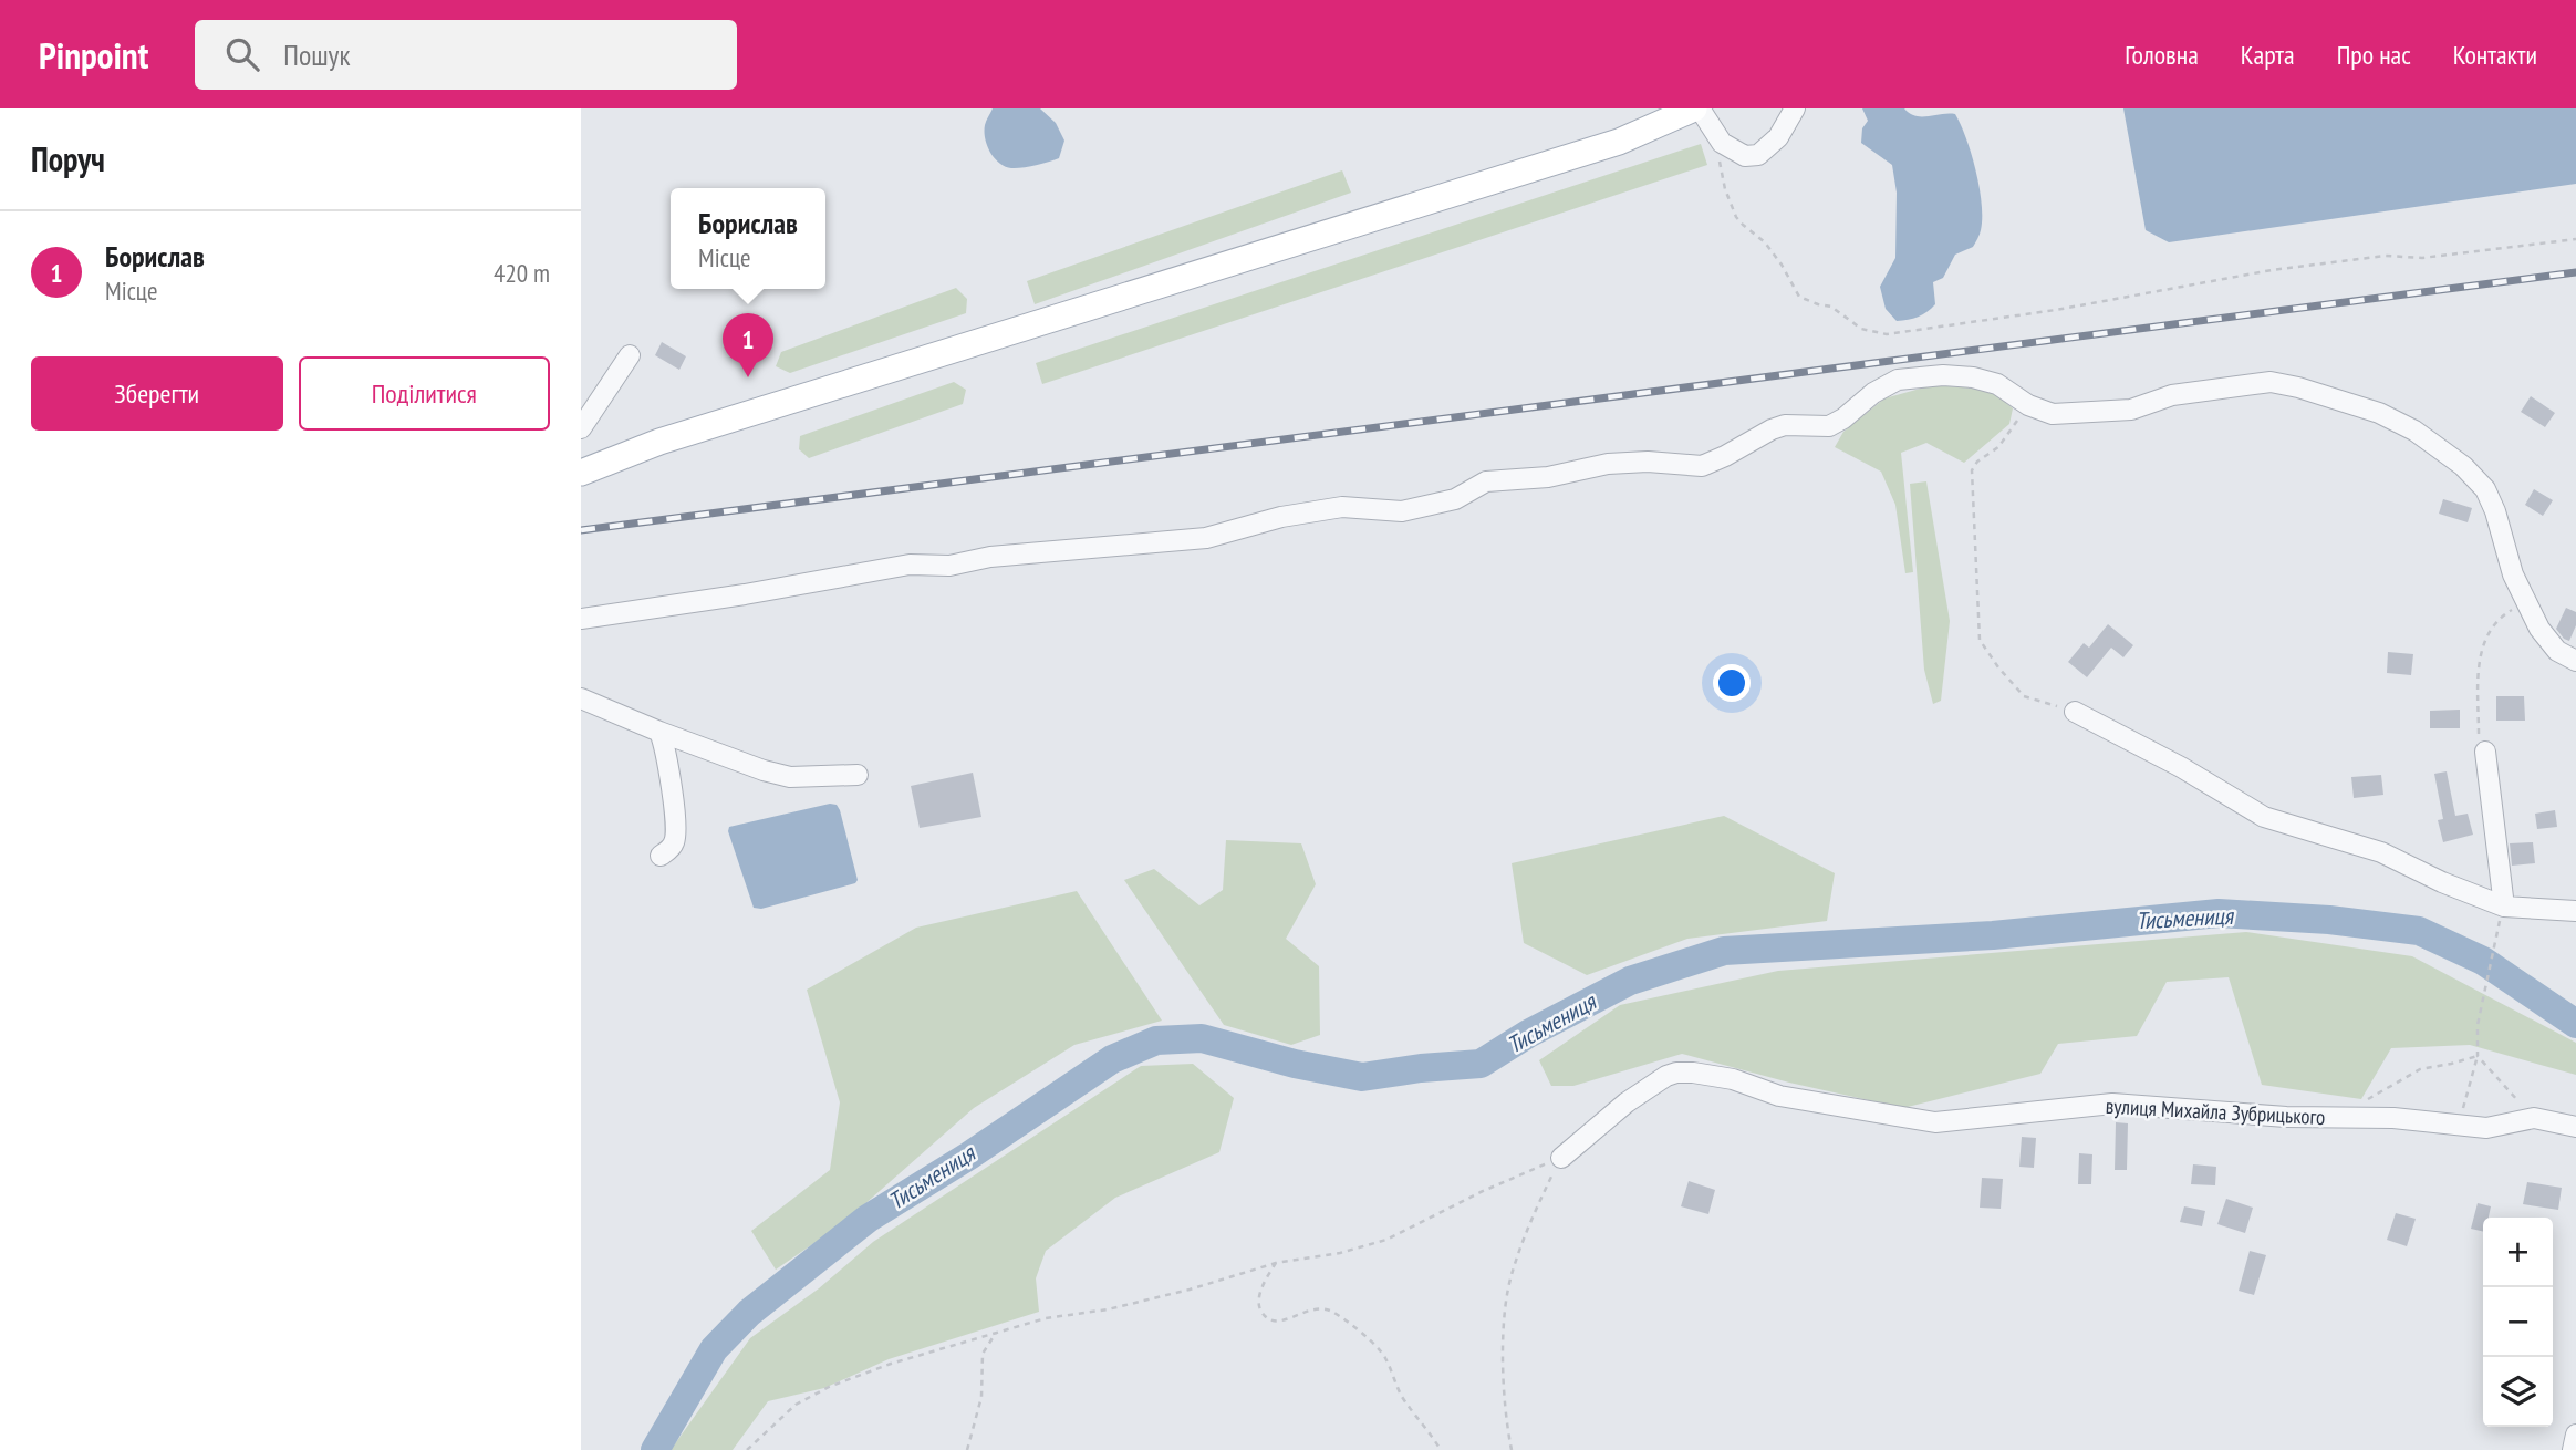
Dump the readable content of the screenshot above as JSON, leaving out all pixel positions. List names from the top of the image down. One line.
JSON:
{"streets":{"street":["вулиця Михайла Зубрицького"]},"water":["Тисьмениця"],"page":{"header":"Pinpoint","search":"Пошук","nav":["Головна","Карта","Про нас","Контакти"],"heading":"Поруч","popup":["Борислав","Місце"],"list":[{"mark":"1","name":"Борислав","note":"Місце","value":"420 m"}],"pins":"1","buttons":["Зберегти","Поділитися"],"map_buttons":["+","−"]}}
